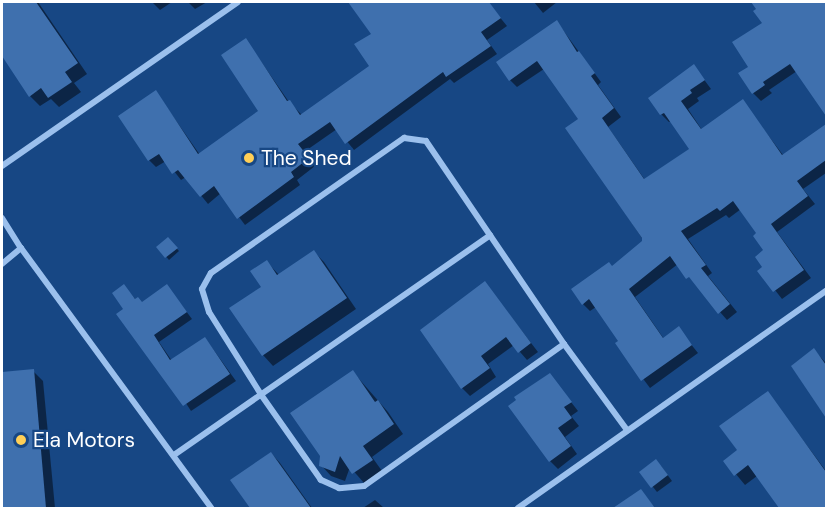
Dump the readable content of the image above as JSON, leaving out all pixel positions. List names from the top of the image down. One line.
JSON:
{"places":["The Shed","Ela Motors"]}
